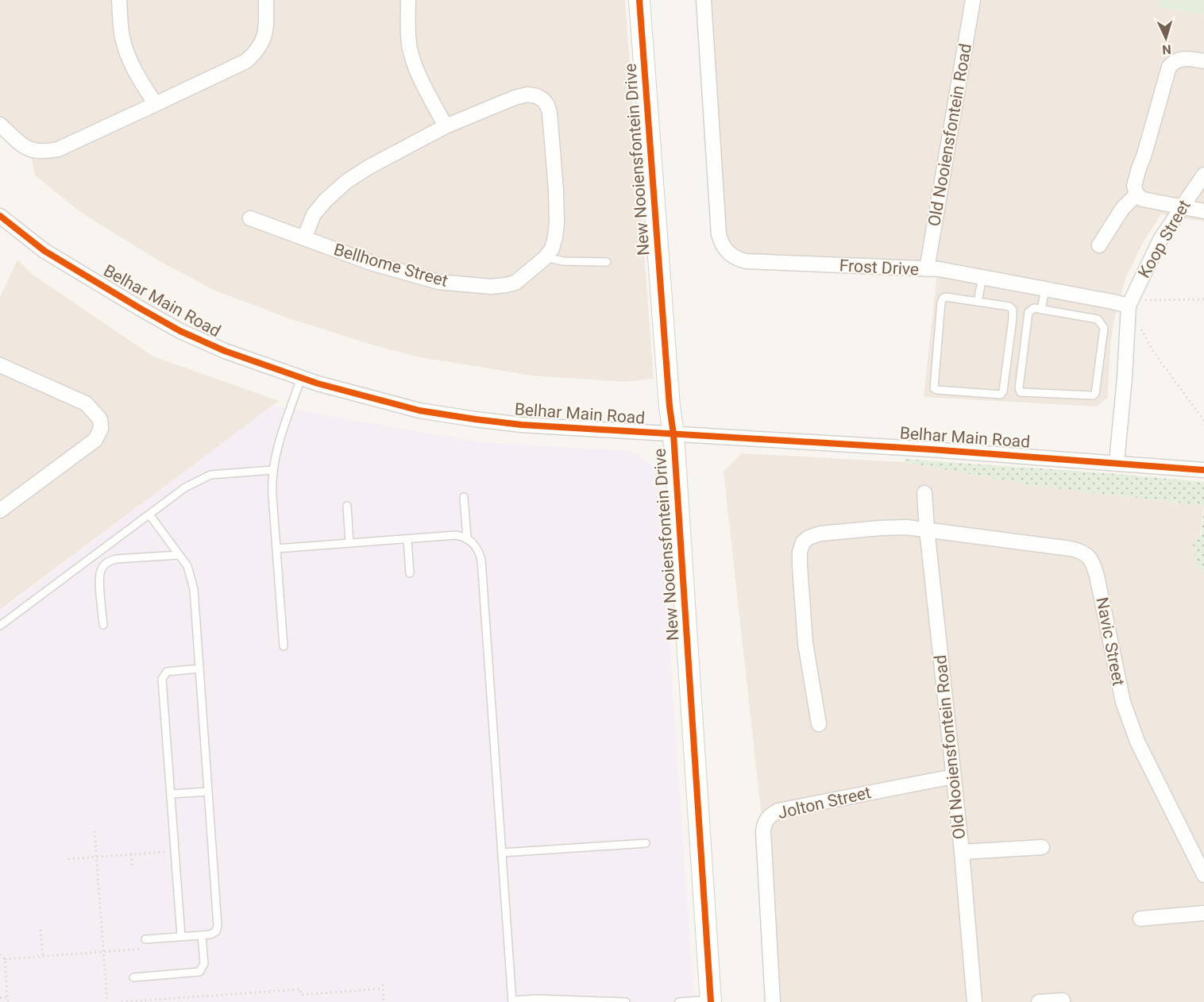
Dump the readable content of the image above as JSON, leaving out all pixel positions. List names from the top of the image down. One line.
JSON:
{"streets":{"street":["Old Nooiensfontein Road","New Nooiensfontein Drive","Koop Street","Bellhome Street","Frost Drive","Belhar Main Road","Navic Street","Jolton Street"]},"crossings":[["Old Nooiensfontein Road","Frost Drive"],["Old Nooiensfontein Road","Navic Street"],["Old Nooiensfontein Road","Jolton Street"],["New Nooiensfontein Drive","Belhar Main Road"],["Koop Street","Frost Drive"]],"north":"bottom"}
